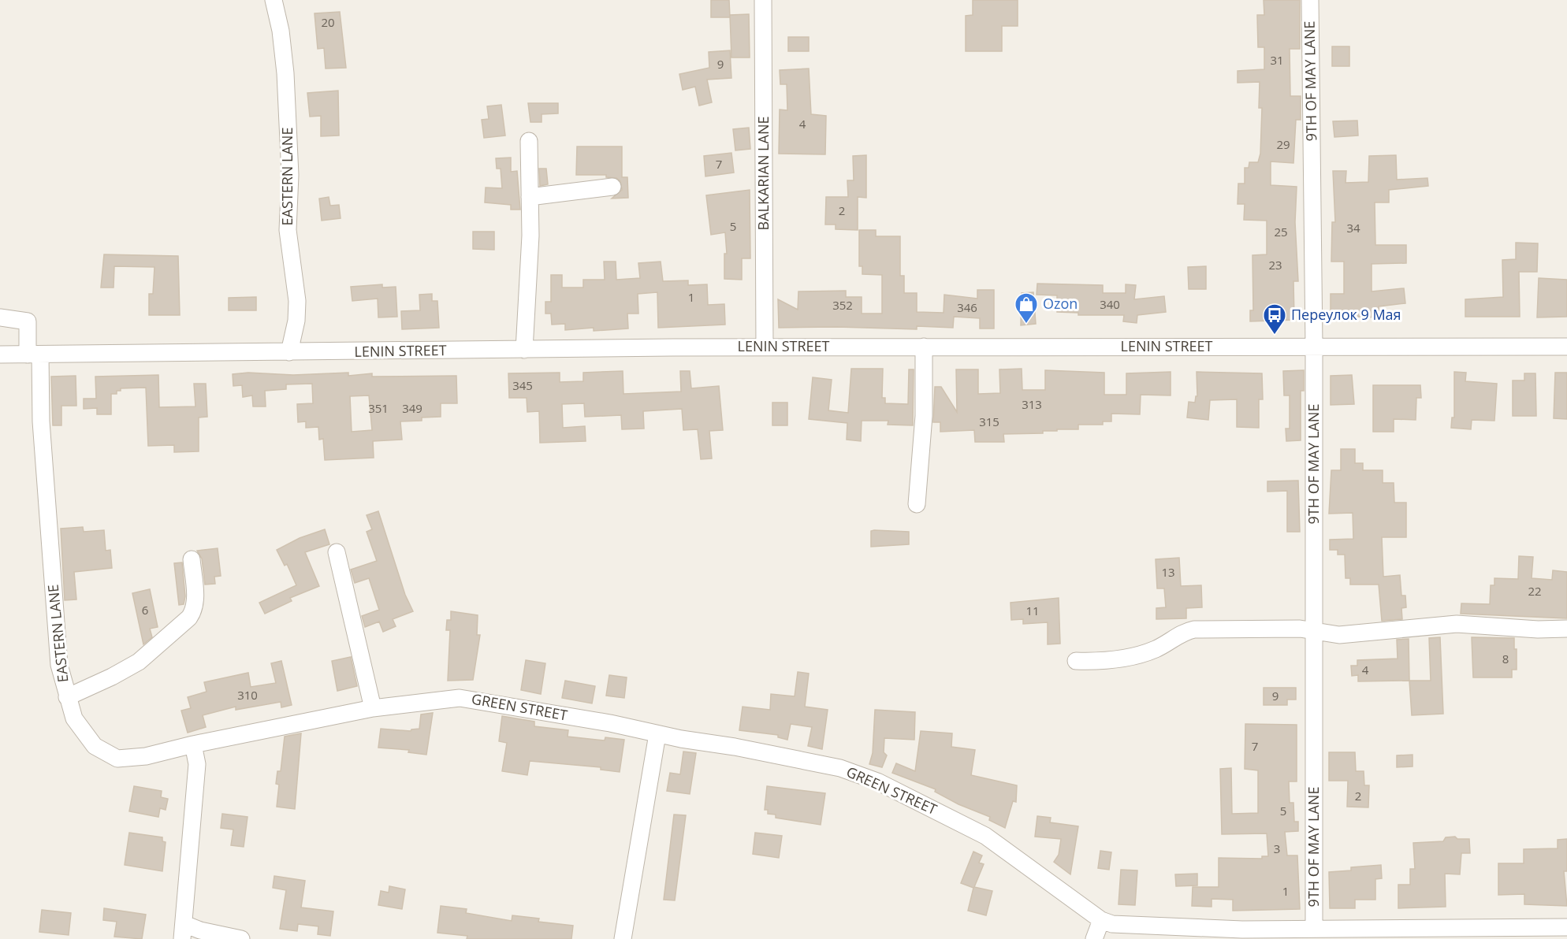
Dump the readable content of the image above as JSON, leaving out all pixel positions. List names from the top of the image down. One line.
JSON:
{"streets":{"street":["9TH OF MAY LANE","BALKARIAN LANE","EASTERN LANE","LENIN STREET","GREEN STREET"]},"crossings":[["9TH OF MAY LANE","LENIN STREET"],["9TH OF MAY LANE","GREEN STREET"],["BALKARIAN LANE","LENIN STREET"],["EASTERN LANE","LENIN STREET"],["EASTERN LANE","GREEN STREET"]],"places":{"shop":["Ozon"],"bus stop":["Переулок 9 Мая"]},"house_numbers":["20","31","9","4","29","7","2","5","34","25","23","1","340","352","346","345","313","351","349","315","13","22","6","11","8","4","310","9","7","2","5","3","1"]}
